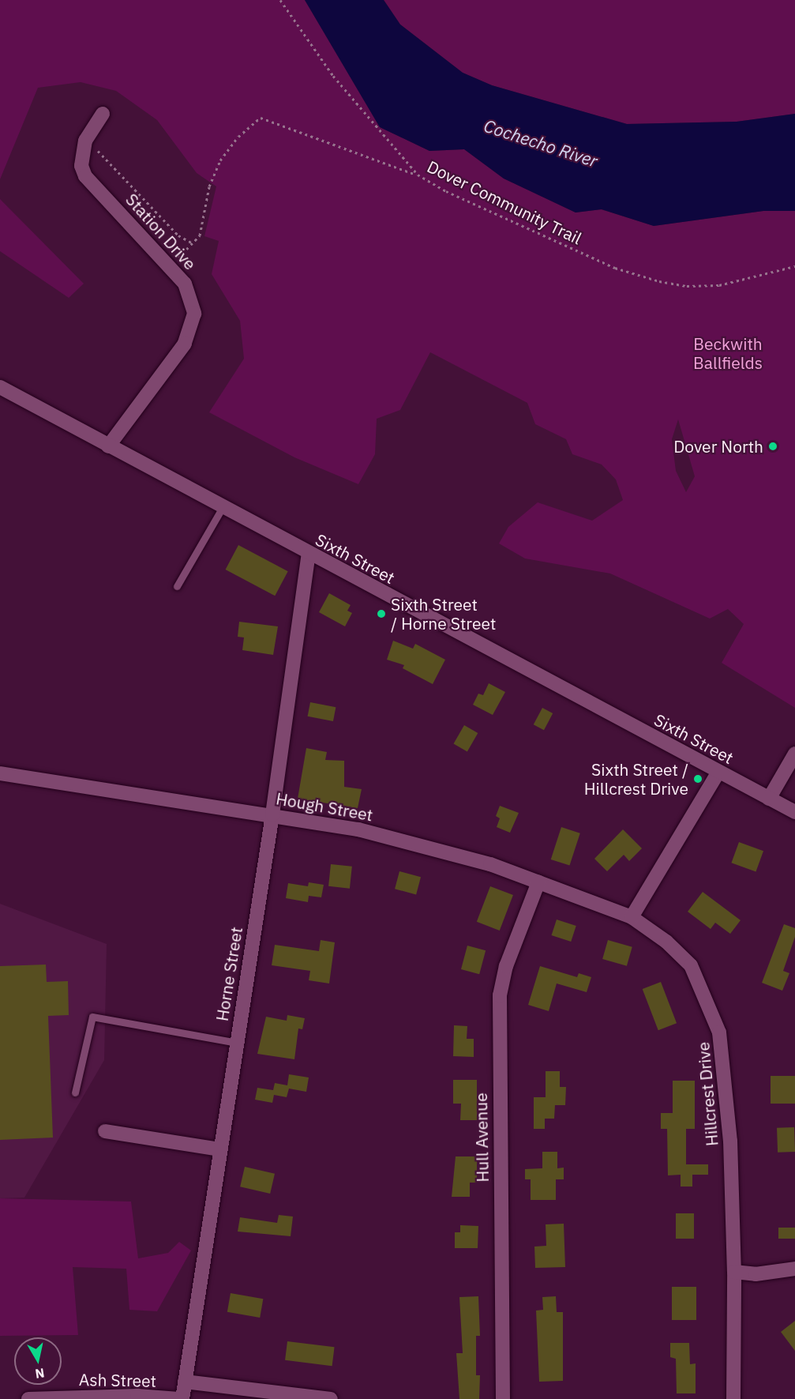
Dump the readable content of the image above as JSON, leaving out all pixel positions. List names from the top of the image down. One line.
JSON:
{"streets":{"street":["Station Drive","Sixth Street","Hough Street","Horne Street","Hillcrest Drive","Hull Avenue","Ash Street"],"path":["Dover Community Trail"]},"crossings":[["Station Drive","Sixth Street"],["Sixth Street","Horne Street"],["Hough Street","Horne Street"],["Hough Street","Hillcrest Drive"],["Hough Street","Hull Avenue"],["Horne Street","Ash Street"]],"water":["Cochecho River"],"parks":["Beckwith Ballfields"],"places":["Dover North","Sixth Street / Horne Street","Sixth Street / Hillcrest Drive"],"north":"bottom"}
